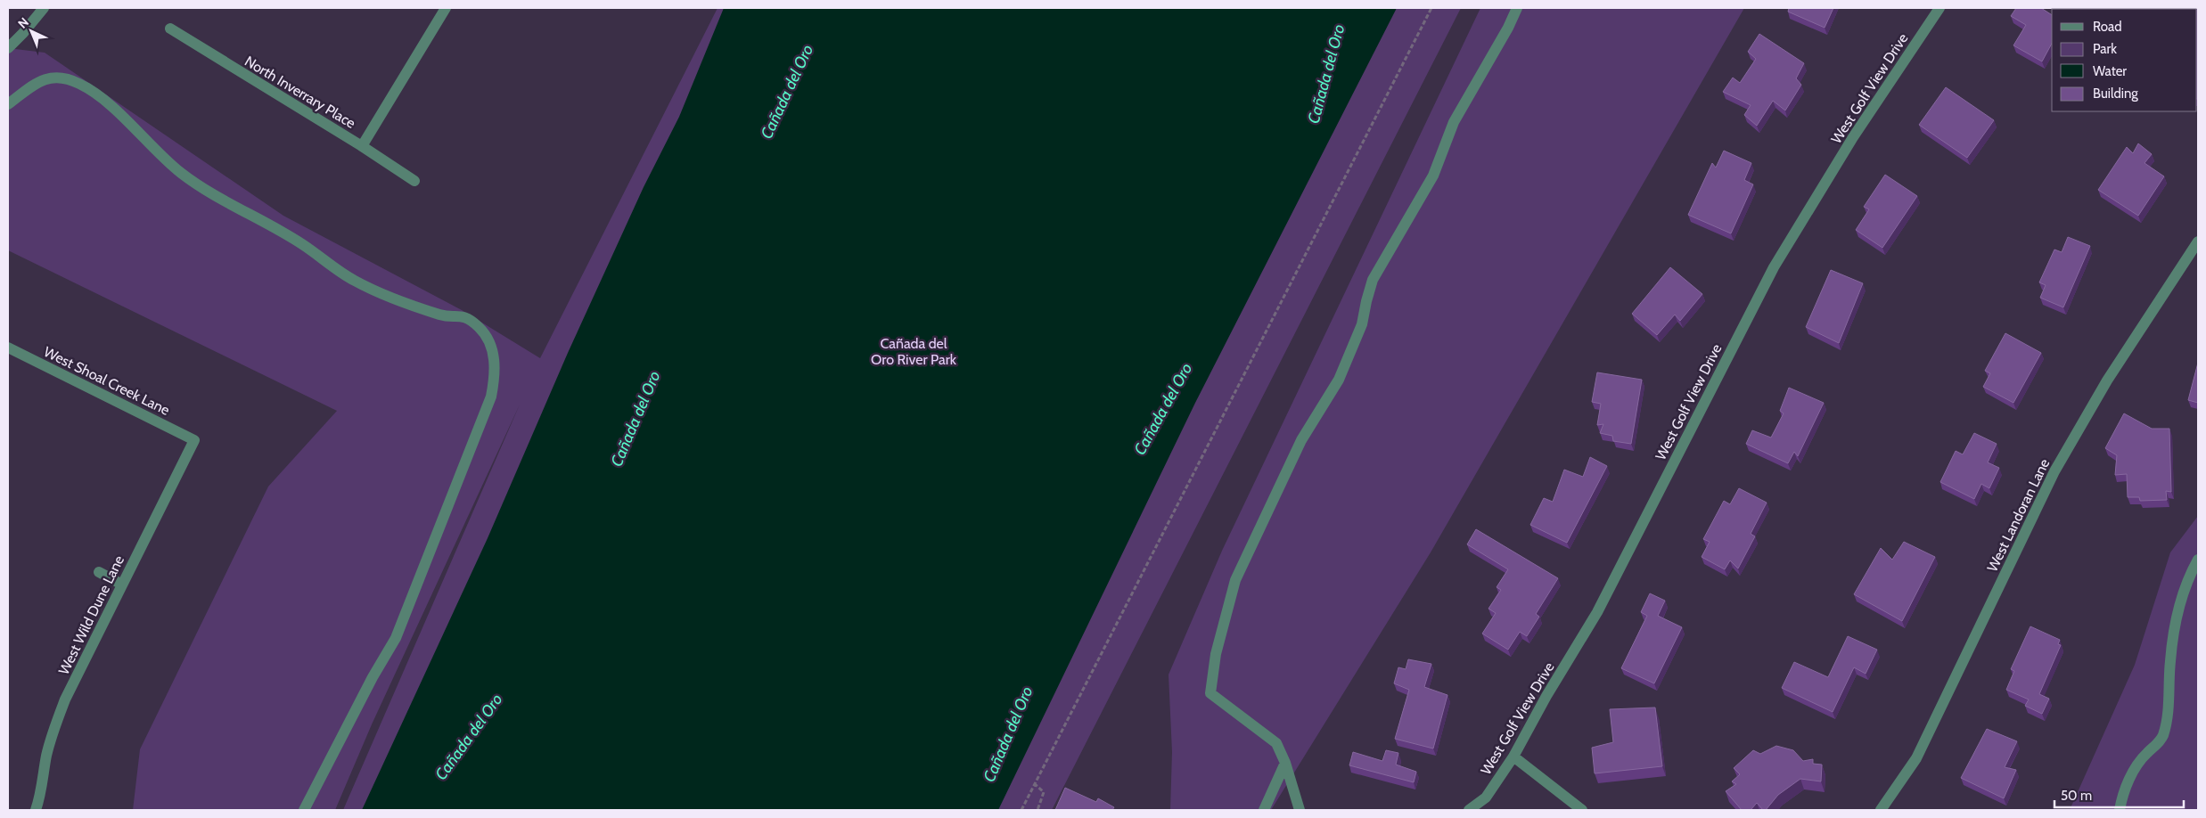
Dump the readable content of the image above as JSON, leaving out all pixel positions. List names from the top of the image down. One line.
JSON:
{"streets":{"street":["West Golf View Drive","North Inverrary Place","West Shoal Creek Lane","West Landoran Lane","West Wild Dune Lane"]},"crossings":[["West Shoal Creek Lane","West Wild Dune Lane"]],"water":["Cañada del Oro"],"parks":["Cañada del Oro River Park"],"legend":["Road","Park","Water","Building"],"scale_bar":"50 m","north":"top left"}
